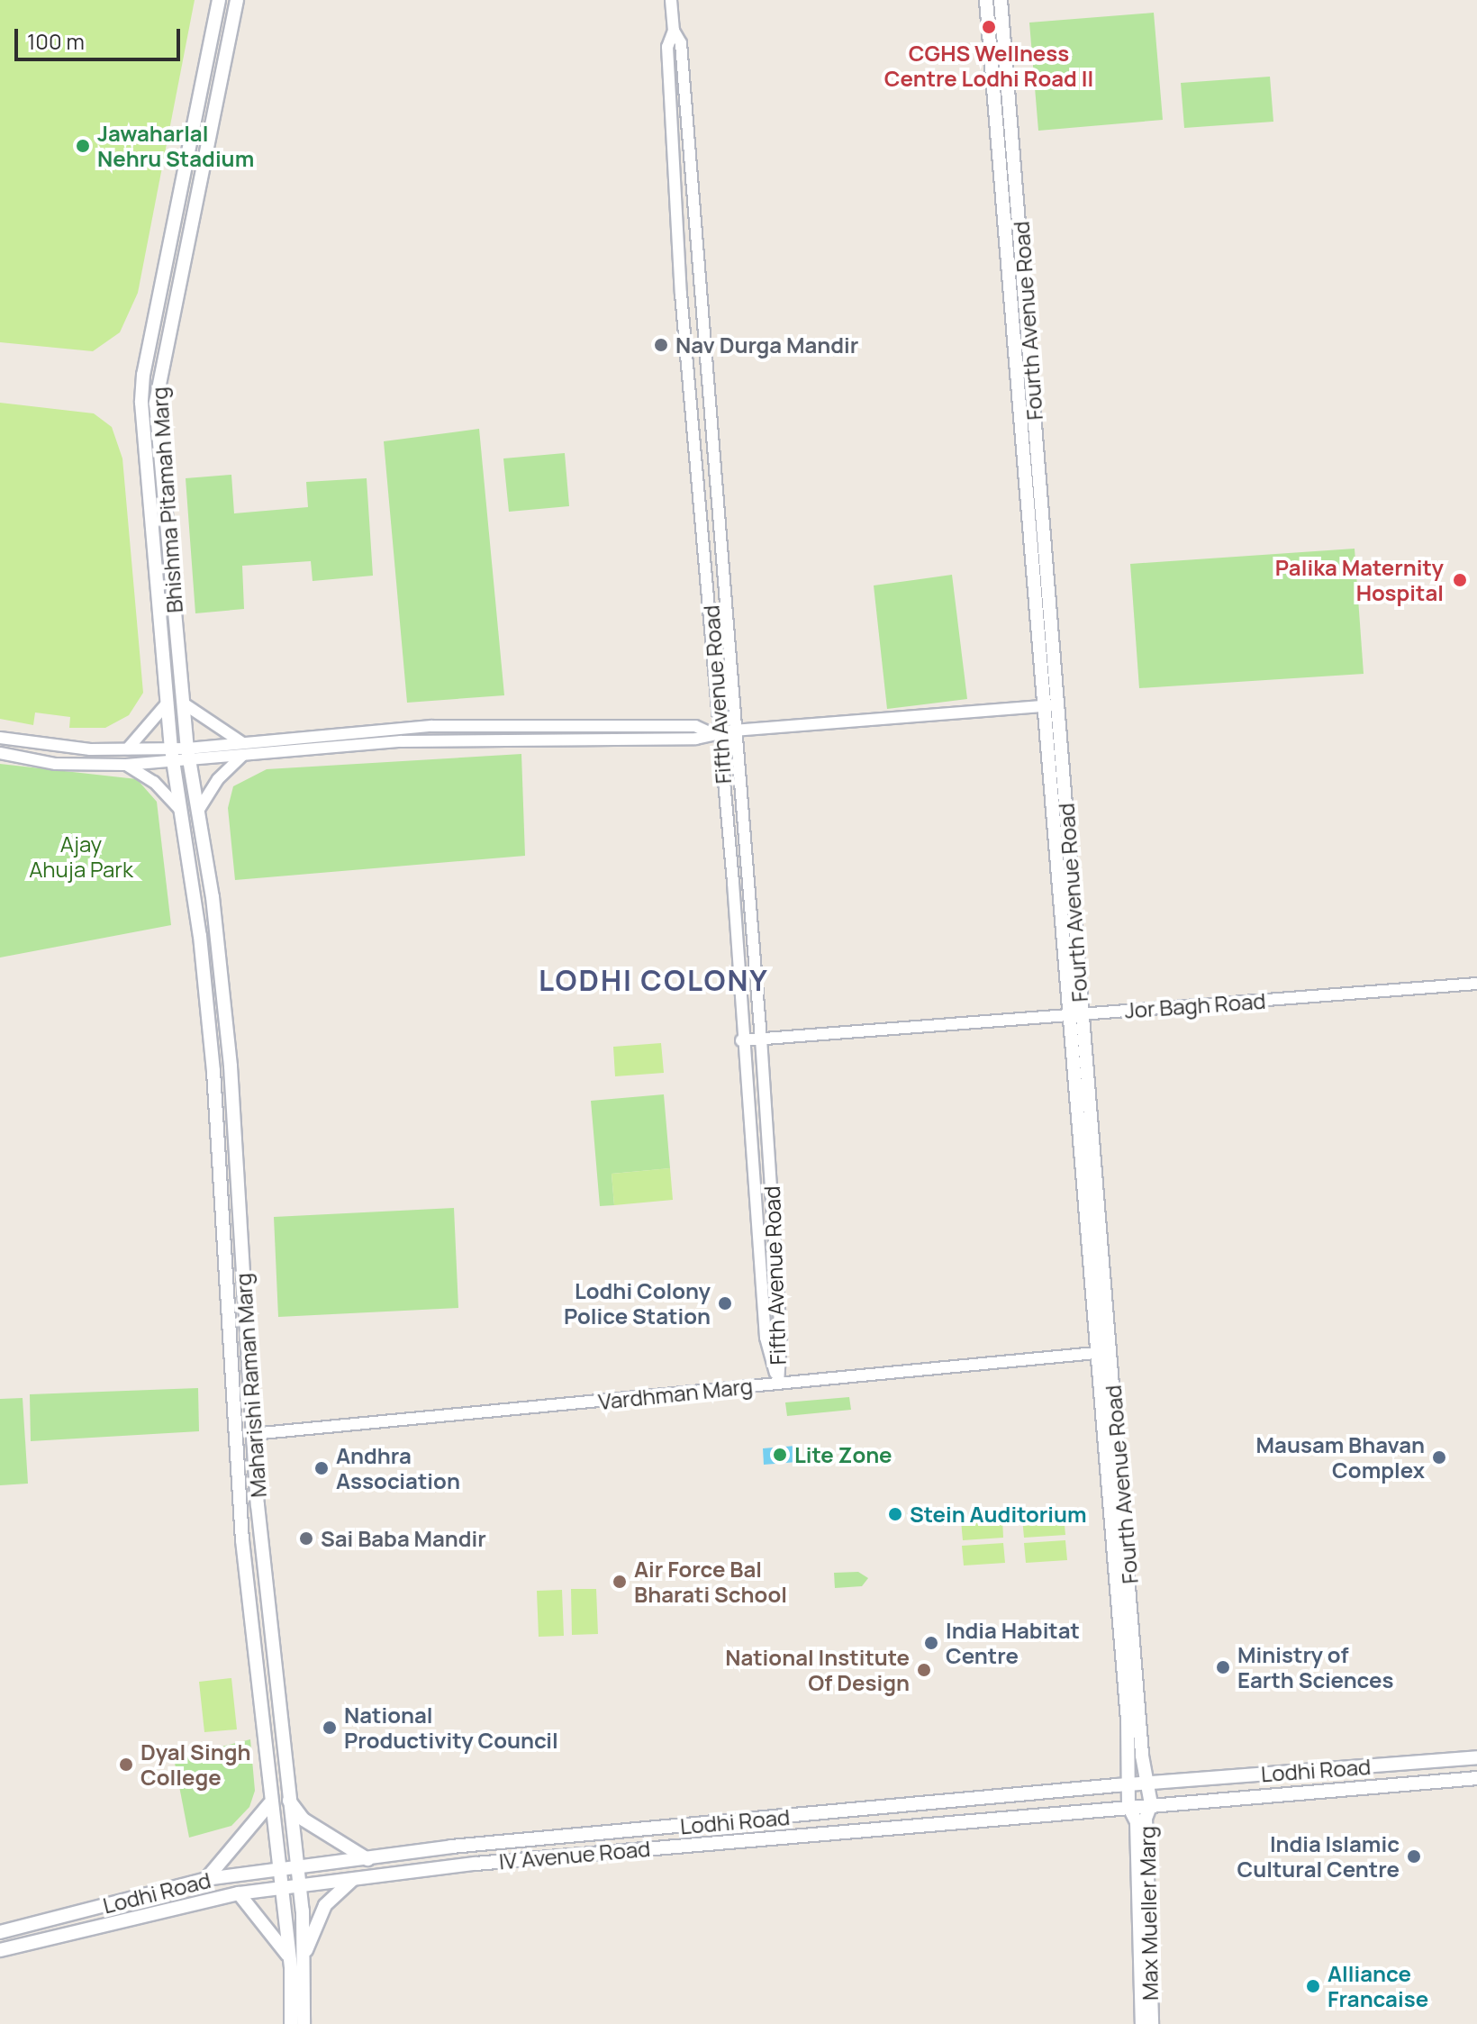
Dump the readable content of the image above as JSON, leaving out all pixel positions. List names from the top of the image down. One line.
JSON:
{"streets":{"main road":["Fourth Avenue Road","Bhishma Pitamah Marg","Maharishi Raman Marg","Lodhi Road","IV Avenue Road","Max Mueller Marg"],"street":["Fifth Avenue Road","Jor Bagh Road","Vardhman Marg"]},"crossings":[["Fourth Avenue Road","Jor Bagh Road"],["Fourth Avenue Road","Vardhman Marg"],["Fourth Avenue Road","Lodhi Road"],["Fourth Avenue Road","Max Mueller Marg"],["Bhishma Pitamah Marg","Maharishi Raman Marg"],["Fifth Avenue Road","Jor Bagh Road"],["Fifth Avenue Road","Vardhman Marg"],["Maharishi Raman Marg","Vardhman Marg"],["Maharishi Raman Marg","Lodhi Road"],["Maharishi Raman Marg","IV Avenue Road"],["Lodhi Road","IV Avenue Road"],["Lodhi Road","Max Mueller Marg"],["IV Avenue Road","Max Mueller Marg"]],"districts":["LODHI COLONY"],"parks":["Ajay Ahuja Park"],"places":["CGHS Wellness Centre Lodhi Road II","Jawaharlal Nehru Stadium","Nav Durga Mandir","Palika Maternity Hospital","Lodhi Colony Police Station","Lite Zone","Mausam Bhavan Complex","Andhra Association","Stein Auditorium","Sai Baba Mandir","Air Force Bal Bharati School","India Habitat Centre","Ministry of Earth Sciences","National Institute Of Design","National Productivity Council","Dyal Singh College","India Islamic Cultural Centre","Alliance Francaise"],"scale_bar":"100 m"}
